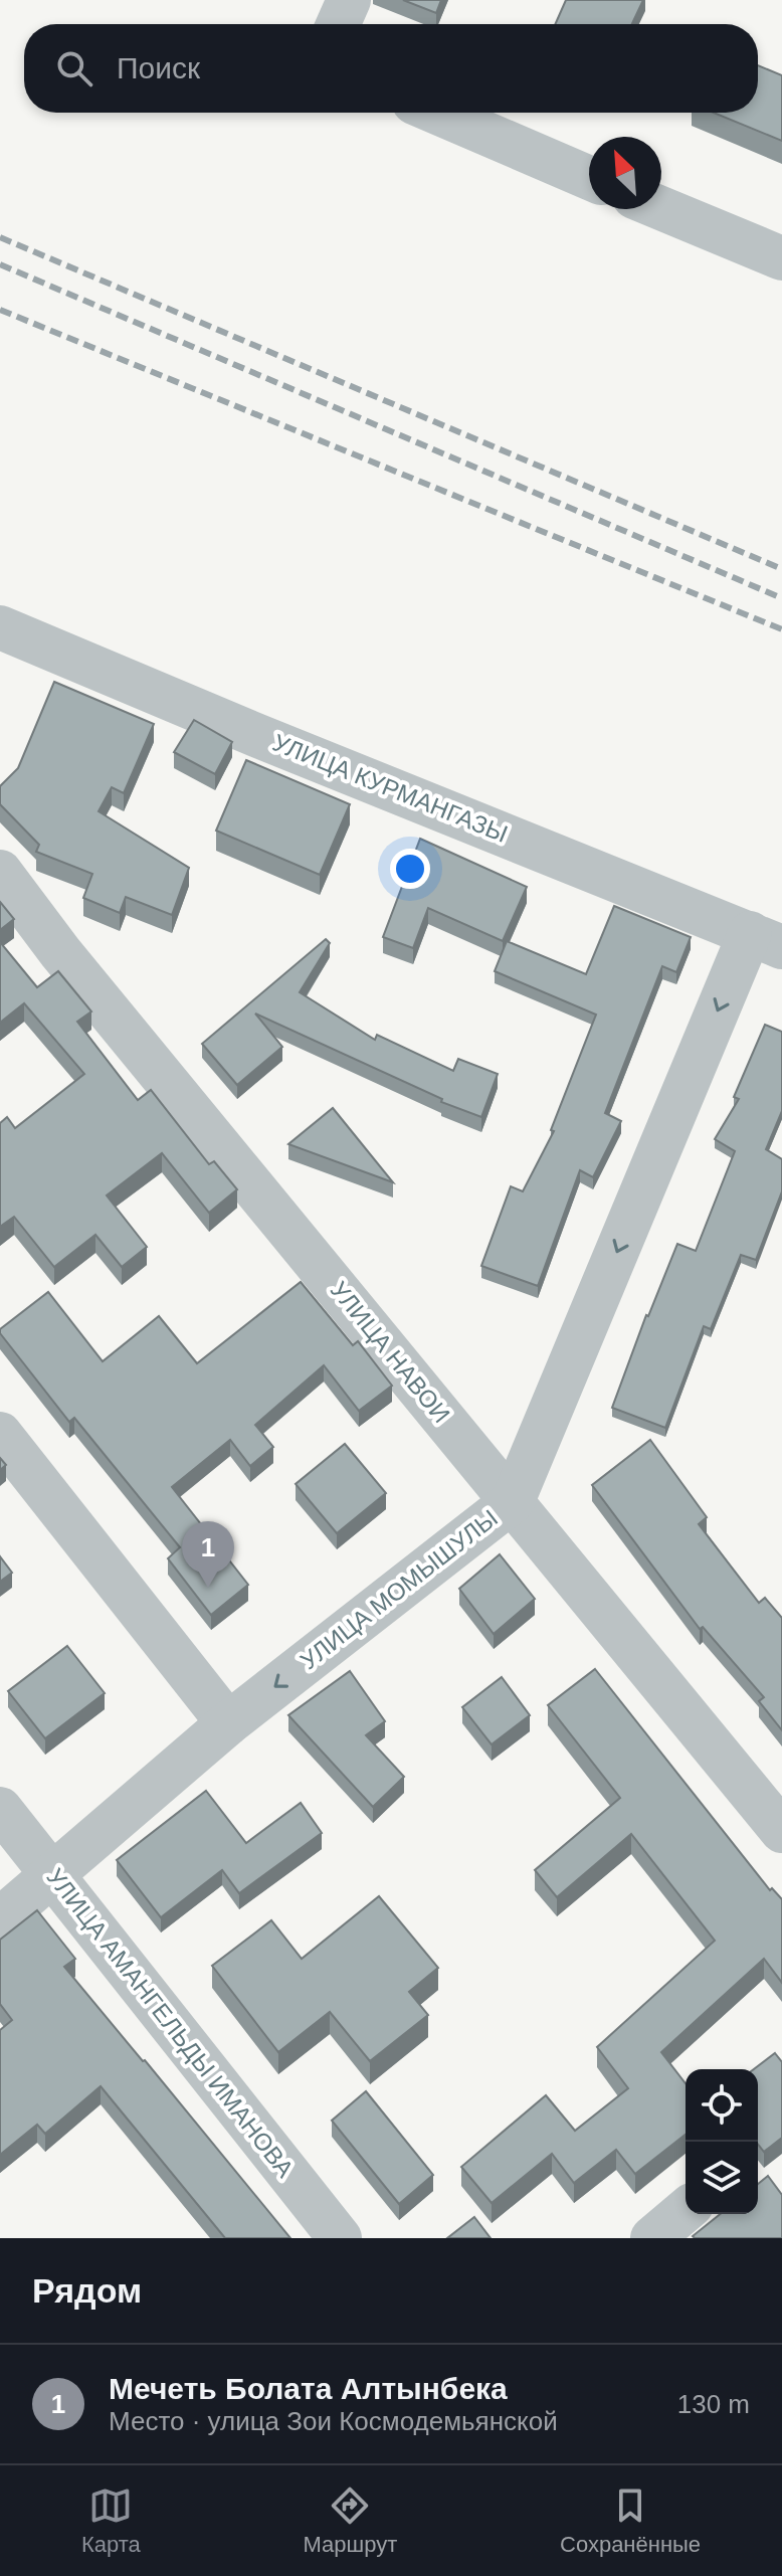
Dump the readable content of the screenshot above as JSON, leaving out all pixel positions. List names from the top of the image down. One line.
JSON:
{"streets":{"street":["УЛИЦА КУРМАНГАЗЫ","УЛИЦА НАВОИ","УЛИЦА МОМЫШУЛЫ","УЛИЦА АМАНГЕЛЬДЫ ИМАНОВА"]},"crossings":[["УЛИЦА КУРМАНГАЗЫ","УЛИЦА МОМЫШУЛЫ"],["УЛИЦА НАВОИ","УЛИЦА МОМЫШУЛЫ"],["УЛИЦА МОМЫШУЛЫ","УЛИЦА АМАНГЕЛЬДЫ ИМАНОВА"]],"one_way":["УЛИЦА МОМЫШУЛЫ"],"north":"top left","page":{"search":"Поиск","pins":"1","heading":"Рядом","list":[{"mark":"1","name":"Мечеть Болата Алтынбека","note":"Место · улица Зои Космодемьянской","value":"130 m"}],"nav":["Карта","Маршрут","Сохранённые"]}}
